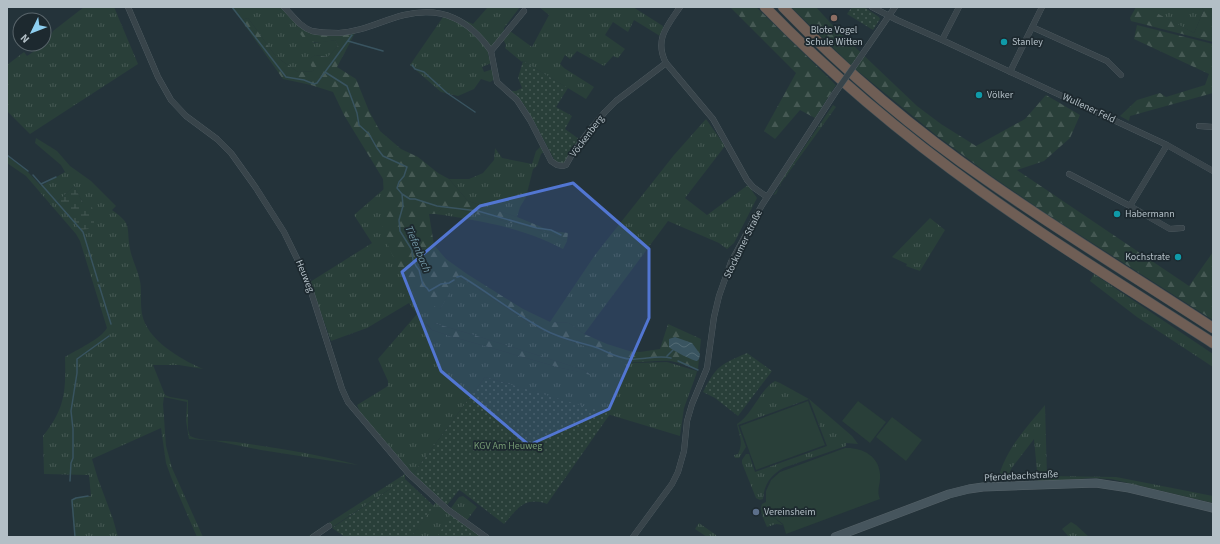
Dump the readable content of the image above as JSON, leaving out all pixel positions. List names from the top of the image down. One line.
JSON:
{"streets":{"main road":["Pferdebachstraße"],"street":["Wullener Feld","Vöckenberg","Stockumer Straße","Heuweg"]},"crossings":[["Wullener Feld","Stockumer Straße"]],"water":["Tiefenbach"],"parks":["KGV Am Heuweg"],"places":["Blote Vogel Schule Witten","Stanley","Völker","Habermann","Kochstrate","Vereinsheim"],"north":"bottom left"}
